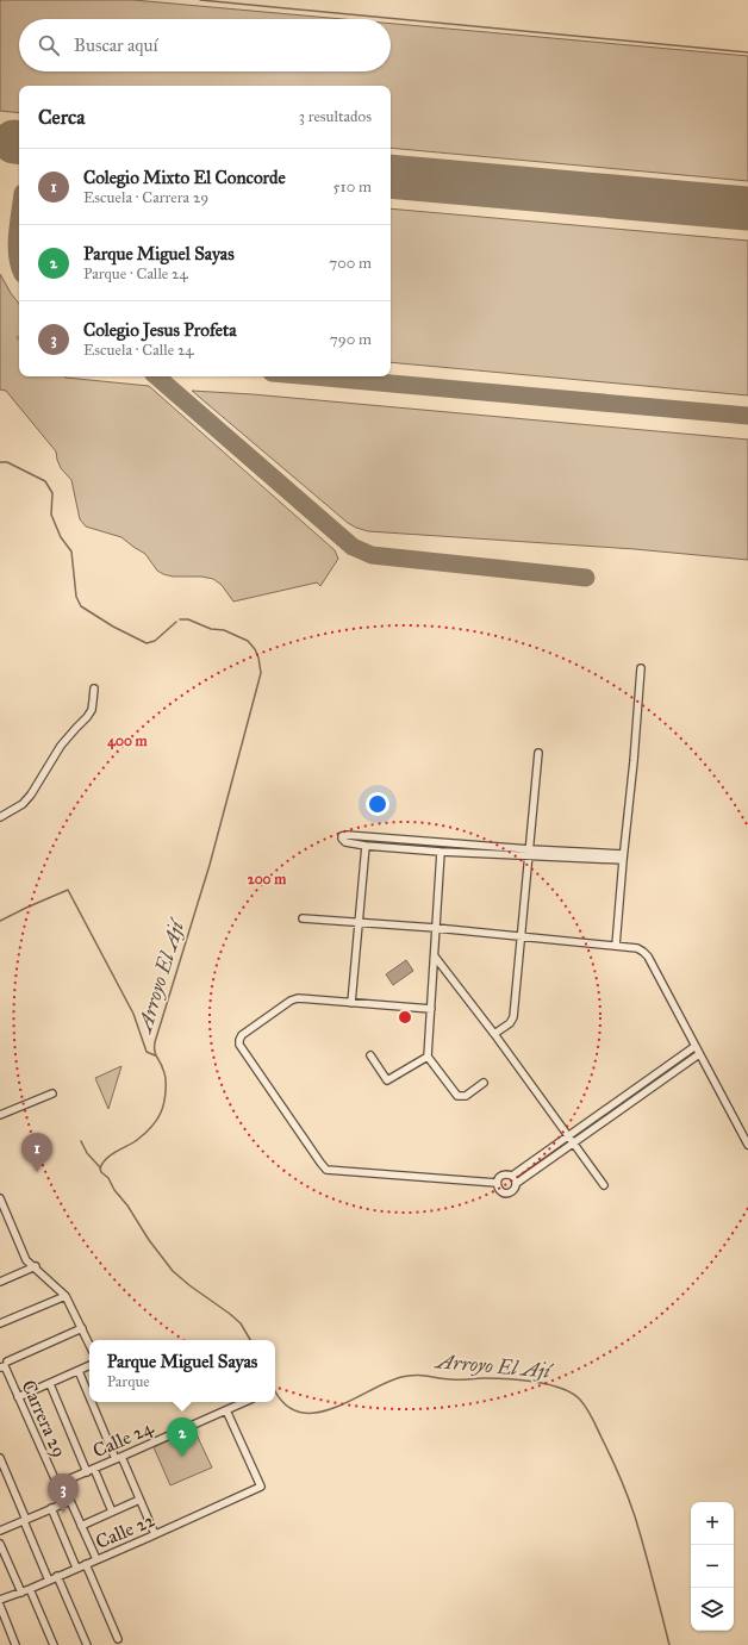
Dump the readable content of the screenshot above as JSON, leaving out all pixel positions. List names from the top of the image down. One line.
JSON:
{"streets":{"street":["Carrera 29","Calle 24","Calle 22"]},"crossings":[["Carrera 29","Calle 24"],["Carrera 29","Calle 22"],["Calle 24","Calle 22"]],"water":["Arroyo El Ají"],"page":{"search":"Buscar aquí","heading":["Cerca","3 resultados"],"list":[{"mark":"1","name":"Colegio Mixto El Concorde","note":"Escuela · Carrera 29","value":"510 m"},{"mark":"2","name":"Parque Miguel Sayas","note":"Parque · Calle 24","value":"700 m"},{"mark":"3","name":"Colegio Jesus Profeta","note":"Escuela · Calle 24","value":"790 m"}],"pins":["1","2","3"],"popup":["Parque Miguel Sayas","Parque"],"map_buttons":["+","−"]},"rings":["400 m","200 m"]}
